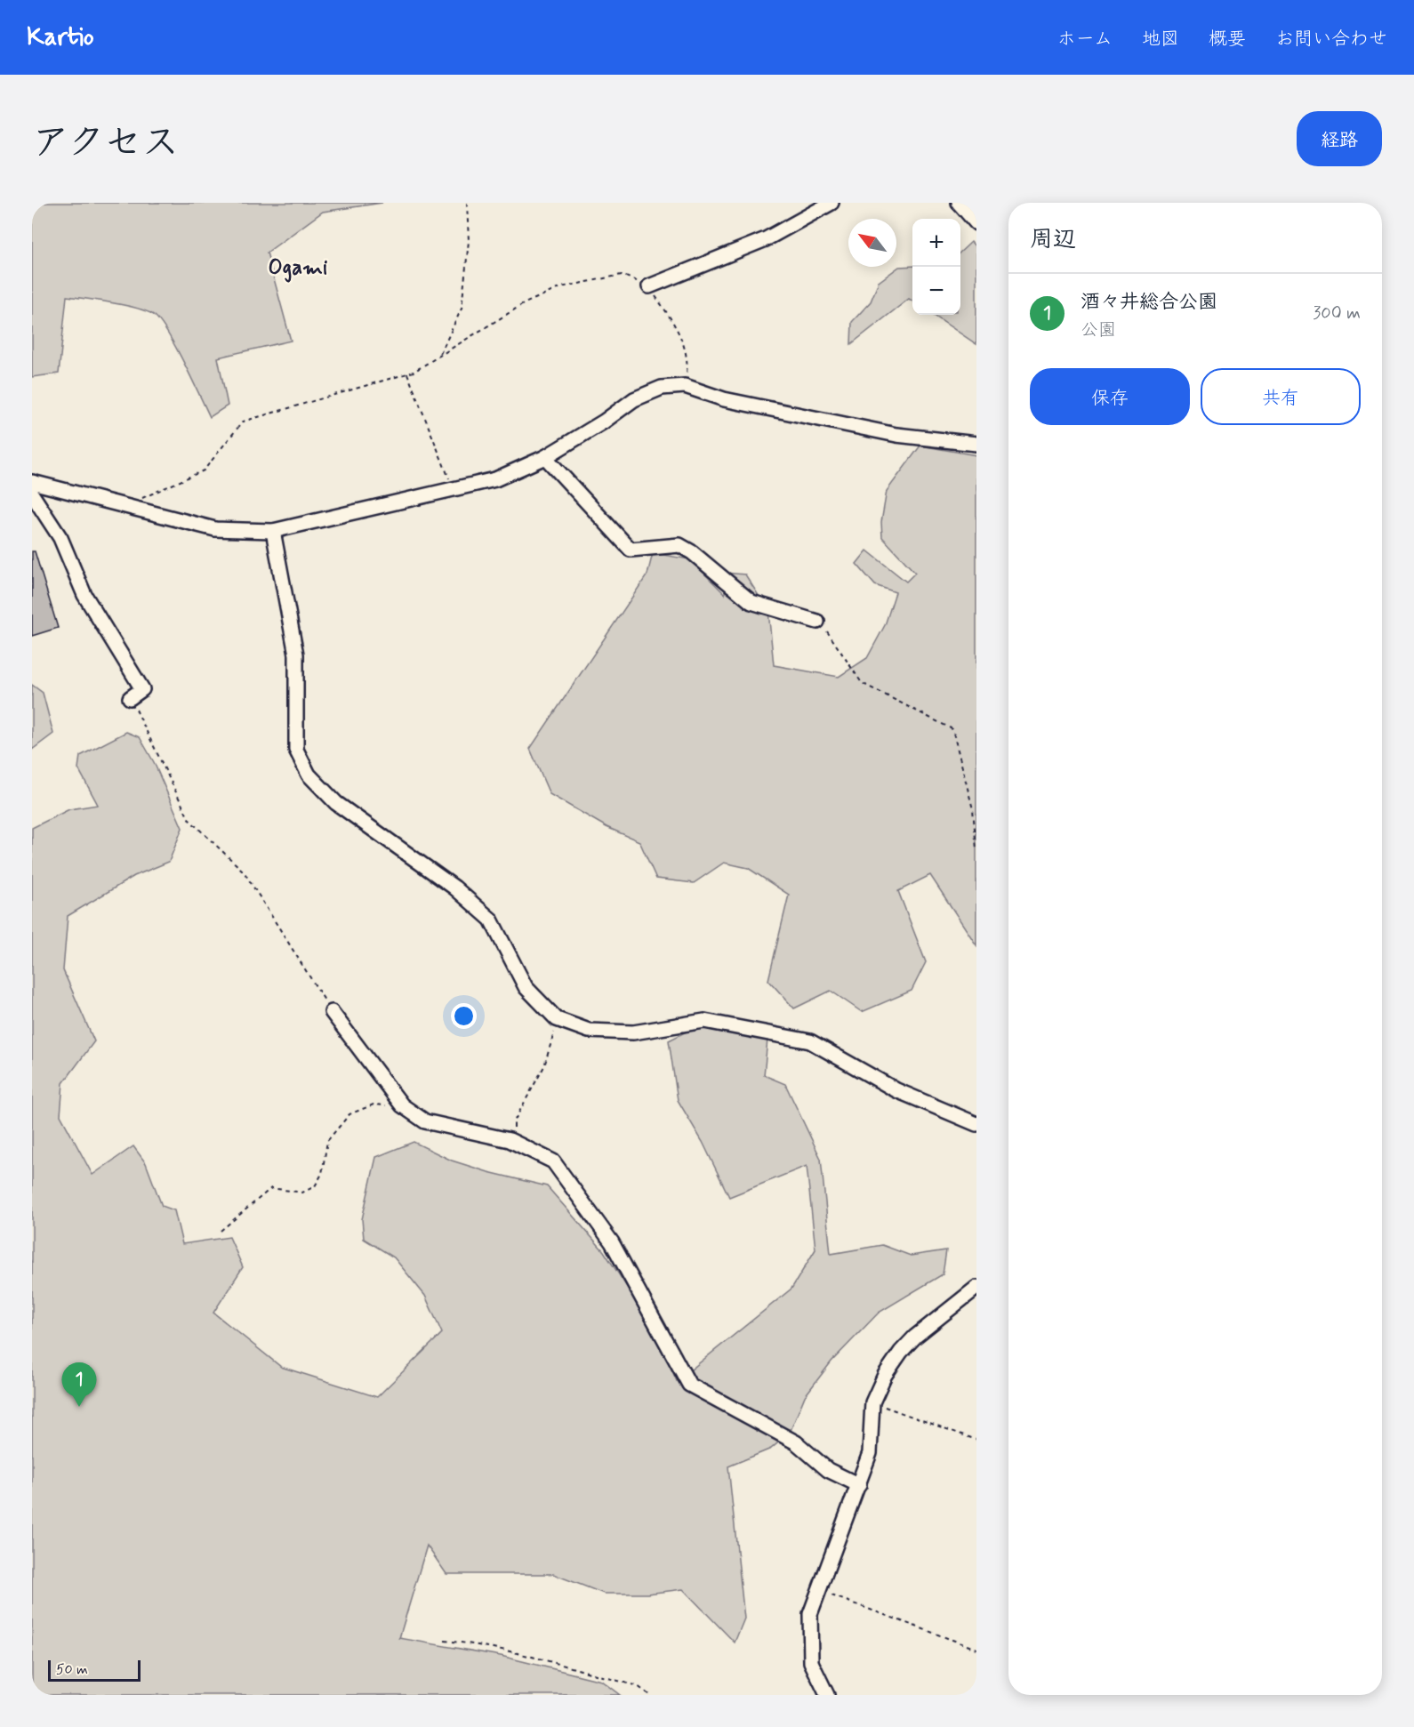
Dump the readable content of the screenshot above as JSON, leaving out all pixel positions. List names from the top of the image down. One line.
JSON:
{"districts":["Ogami"],"scale_bar":"50 m","north":"top left","page":{"header":"Kartio","nav":["ホーム","地図","概要","お問い合わせ"],"title":"アクセス","buttons":["経路",["保存","共有"]],"heading":"周辺","map_buttons":["+","−"],"list":[{"mark":"1","name":"酒々井総合公園","note":"公園","value":"300 m"}],"pins":"1","scale":"50 m"}}
